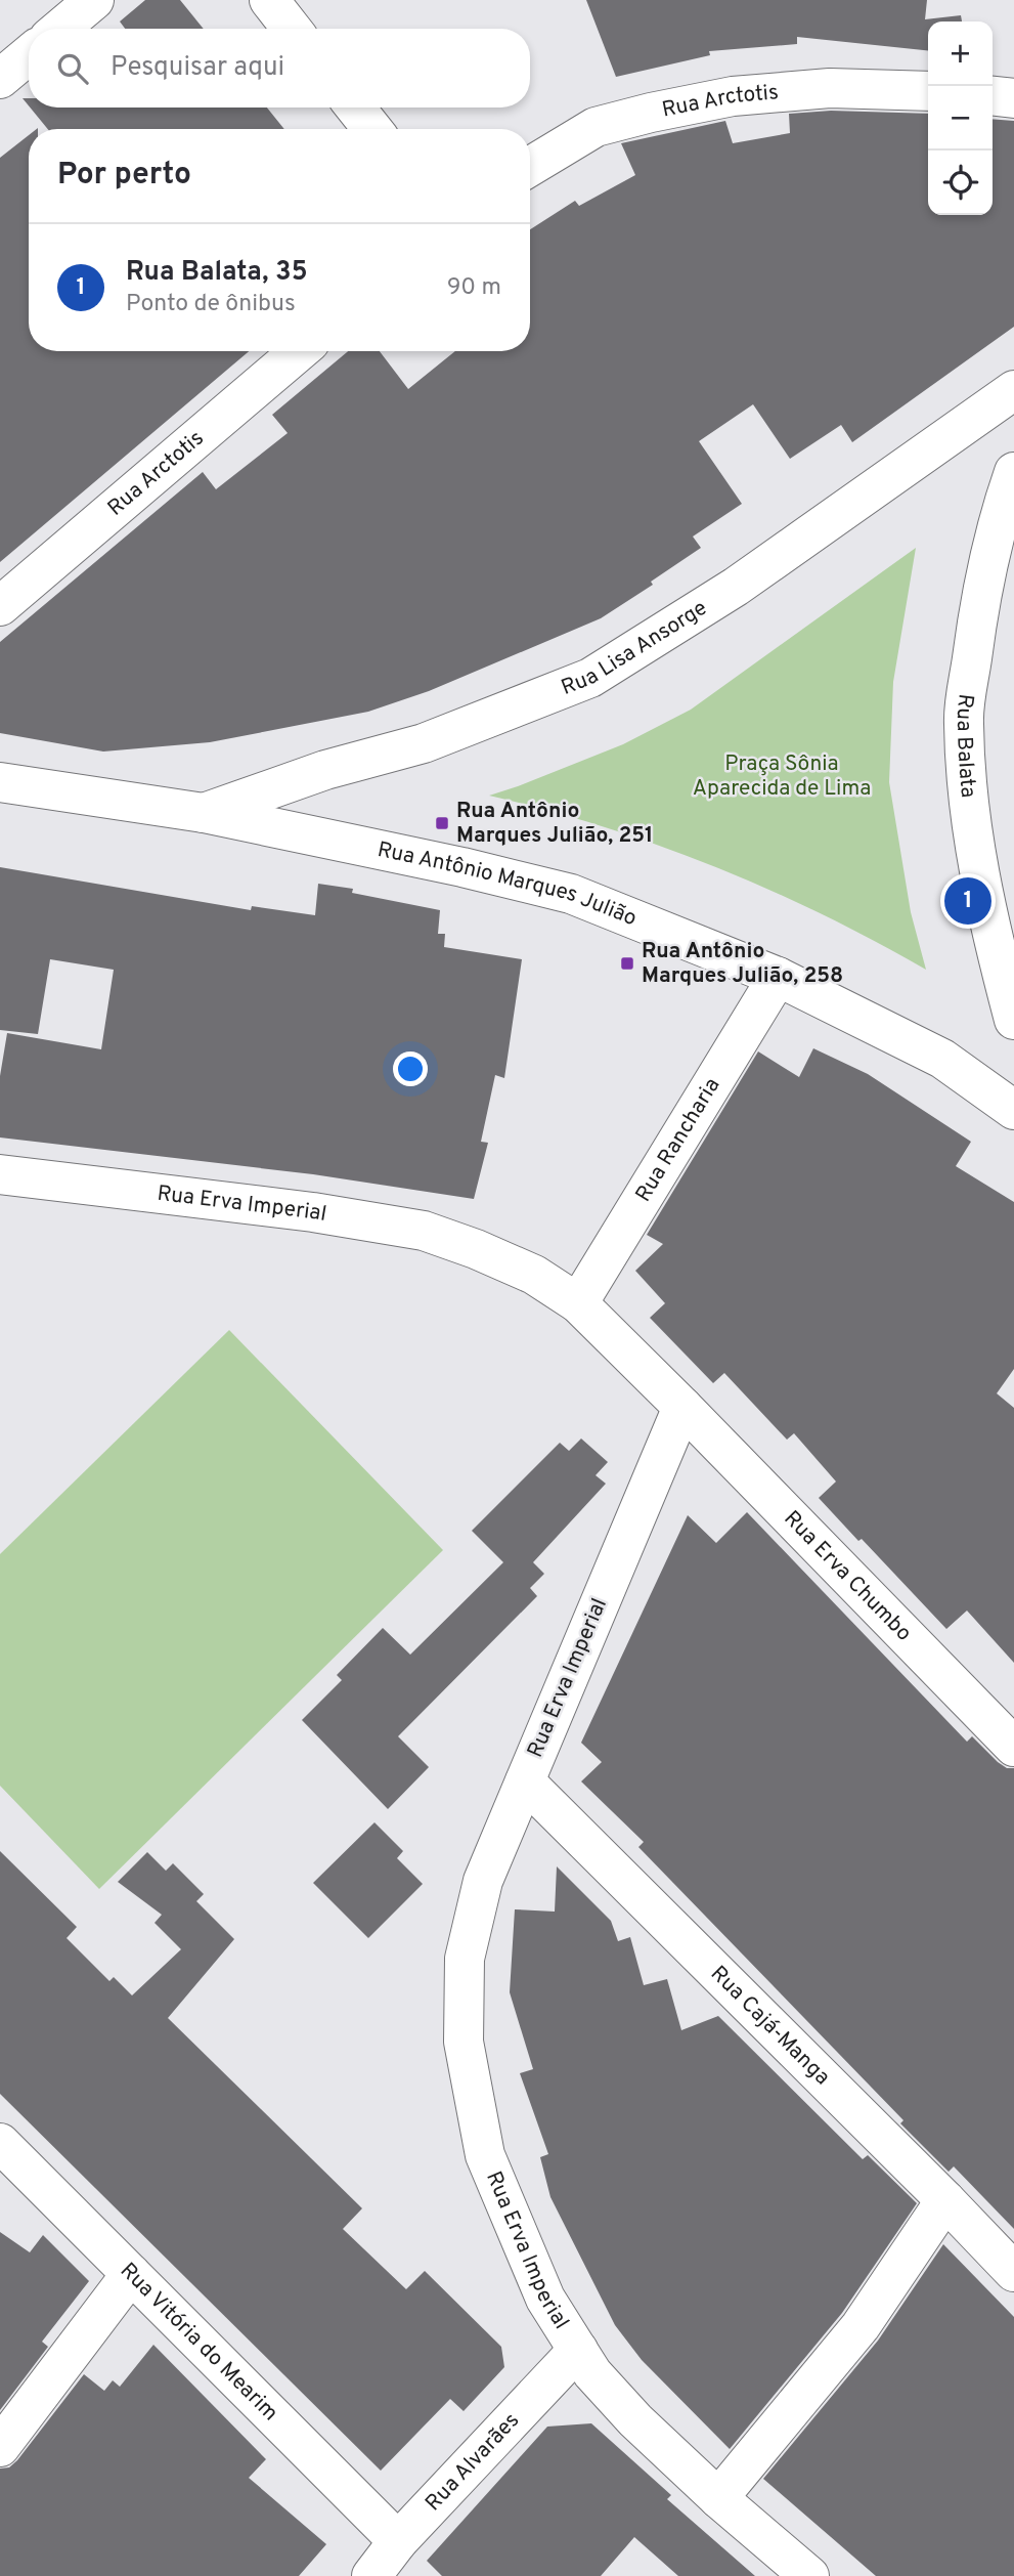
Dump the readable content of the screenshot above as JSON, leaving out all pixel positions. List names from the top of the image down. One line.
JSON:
{"streets":{"street":["Rua Arctotis","Rua Lisa Ansorge","Rua Balata","Rua Antônio Marques Julião","Rua Rancharia","Rua Erva Imperial","Rua Erva Chumbo","Rua Cajá-Manga","Rua Vitória do Mearim","Rua Alvarães"]},"crossings":[["Rua Lisa Ansorge","Rua Antônio Marques Julião"],["Rua Antônio Marques Julião","Rua Rancharia"],["Rua Rancharia","Rua Erva Imperial"],["Rua Erva Imperial","Rua Erva Chumbo"],["Rua Erva Imperial","Rua Cajá-Manga"],["Rua Erva Imperial","Rua Alvarães"],["Rua Vitória do Mearim","Rua Alvarães"]],"parks":["Praça Sônia Aparecida de Lima"],"places":{"transit":["Rua Antônio Marques Julião, 251","Rua Antônio Marques Julião, 258"]},"page":{"map_buttons":["+","−"],"search":"Pesquisar aqui","heading":"Por perto","list":[{"mark":"1","name":"Rua Balata, 35","note":"Ponto de ônibus","value":"90 m"}],"pins":"1"}}
